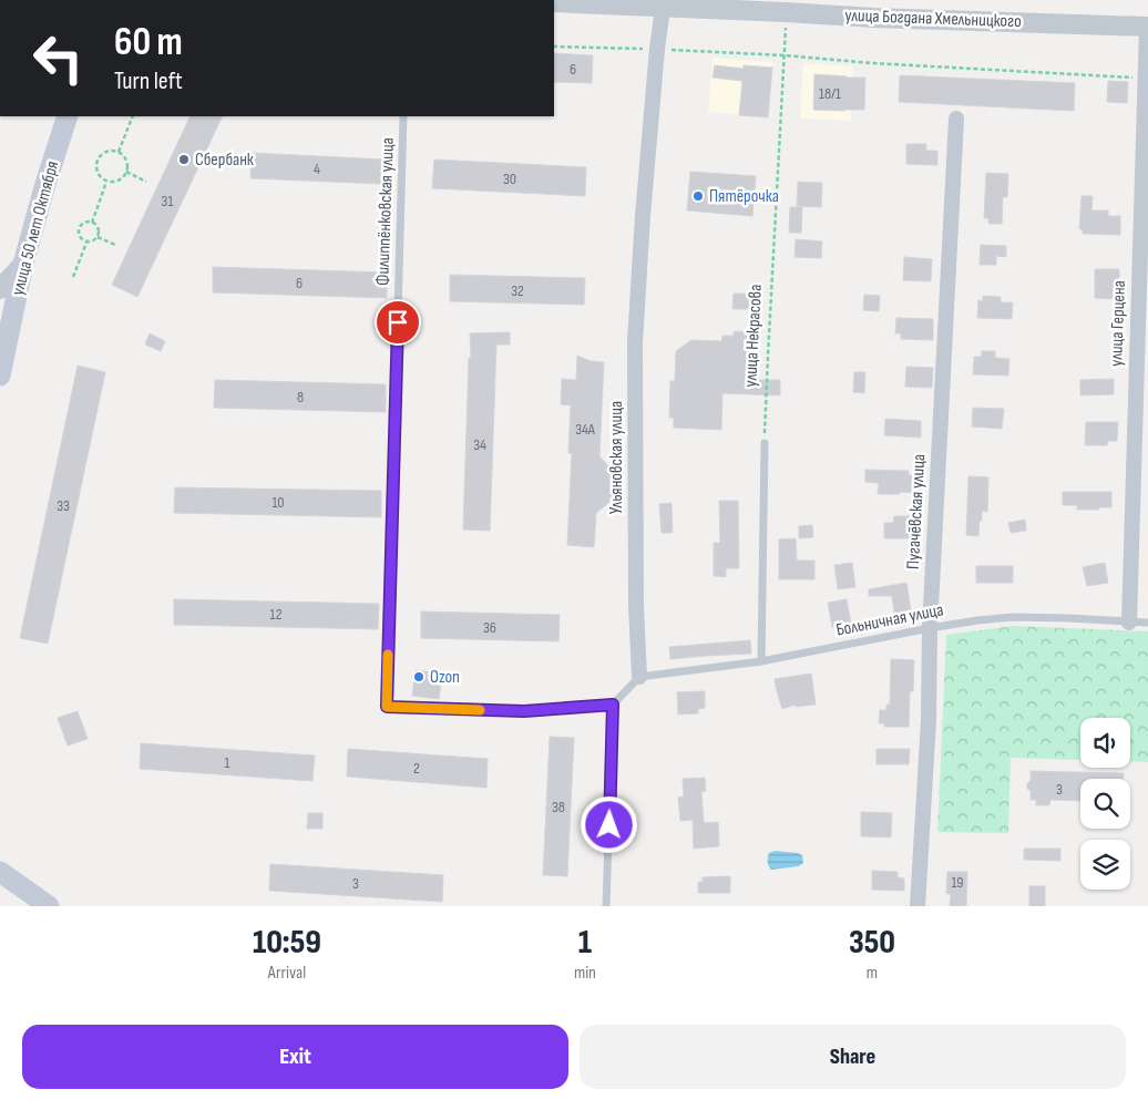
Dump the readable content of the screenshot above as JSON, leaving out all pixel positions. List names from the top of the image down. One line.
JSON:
{"streets":{"main road":["улица 50 лет Октября"],"street":["улица Богдана Хмельницкого","улица Герцена","Ульяновская улица","Пугачёвская улица"],"lane":["Филиппёнковская улица","Больничная улица"],"path":["улица Некрасова"]},"crossings":[["улица Богдана Хмельницкого","улица Герцена"],["улица Богдана Хмельницкого","улица Некрасова"],["улица Богдана Хмельницкого","Ульяновская улица"],["улица Герцена","Больничная улица"],["Ульяновская улица","Больничная улица"],["Пугачёвская улица","Больничная улица"]],"places":["Сбербанк","Пятёрочка","Ozon"],"house_numbers":["6","18/1","4","30","31","6","32","8","34А","34","10","33","12","36","1","2","3","38","19","3"],"page":{"turn":["60 m","Turn left"],"eta":["10:59","Arrival","1","min","350","m"],"buttons":["Exit","Share"]}}
